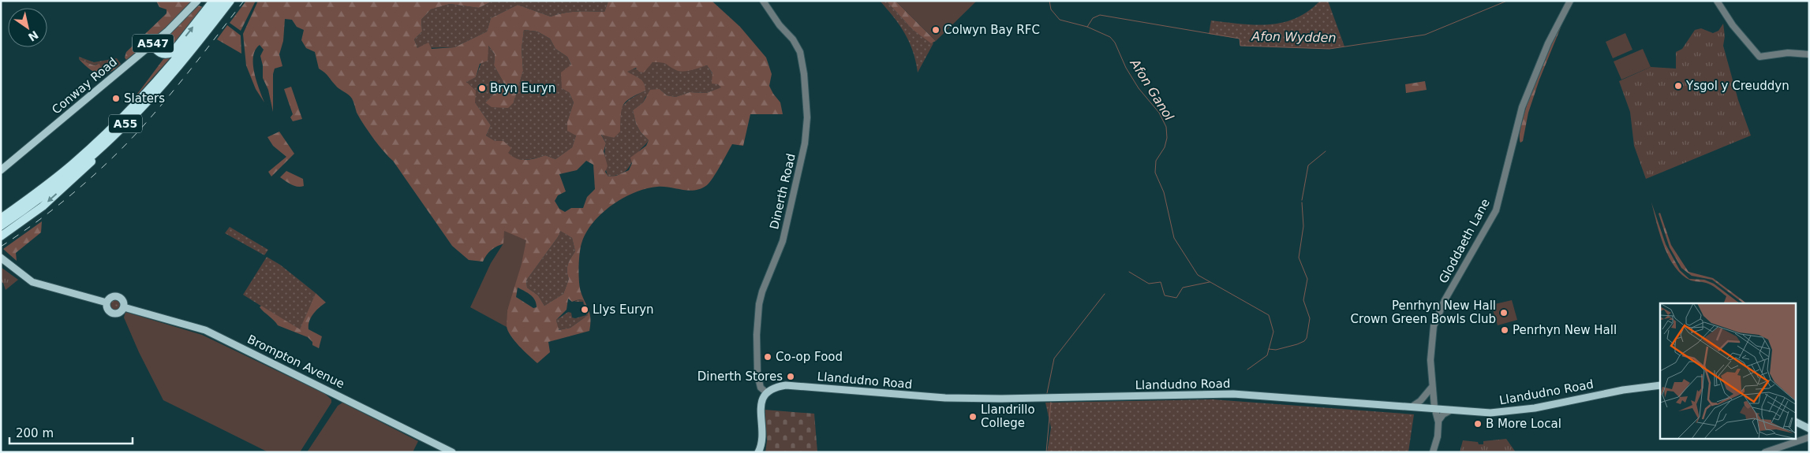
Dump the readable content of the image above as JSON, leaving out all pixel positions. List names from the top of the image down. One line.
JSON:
{"streets":{"highway":["A55"],"main road":["A547","Conway Road","Brompton Avenue","Llandudno Road"],"street":["Dinerth Road","Gloddaeth Lane"]},"crossings":[["Dinerth Road","Llandudno Road"],["Gloddaeth Lane","Llandudno Road"]],"water":["Afon Wydden","Afon Ganol"],"places":["Colwyn Bay RFC","Ysgol y Creuddyn","Bryn Euryn","Slaters","Llys Euryn","Penrhyn New Hall Crown Green Bowls Club","Penrhyn New Hall","Co-op Food","Dinerth Stores","Llandrillo College","B More Local"],"scale_bar":"200 m","north":"bottom right"}
